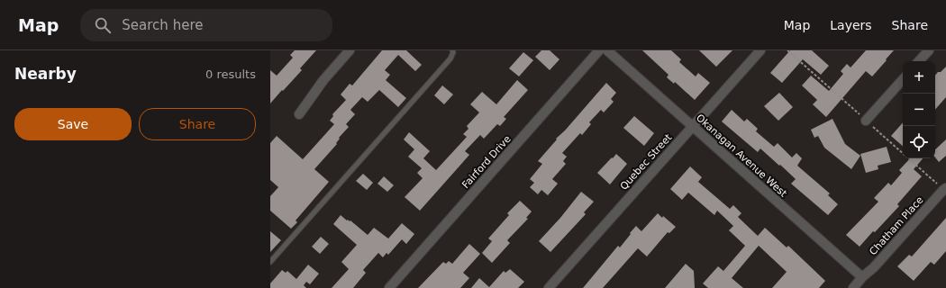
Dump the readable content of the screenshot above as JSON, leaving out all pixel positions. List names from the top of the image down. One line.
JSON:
{"streets":{"street":["Okanagan Avenue West","Fairford Drive","Quebec Street","Chatham Place"]},"crossings":[["Okanagan Avenue West","Quebec Street"],["Okanagan Avenue West","Chatham Place"]],"page":{"header":"Map","search":"Search here","nav":["Map","Layers","Share"],"heading":["Nearby","0 results"],"map_buttons":["+","−"],"buttons":["Save","Share"]}}
